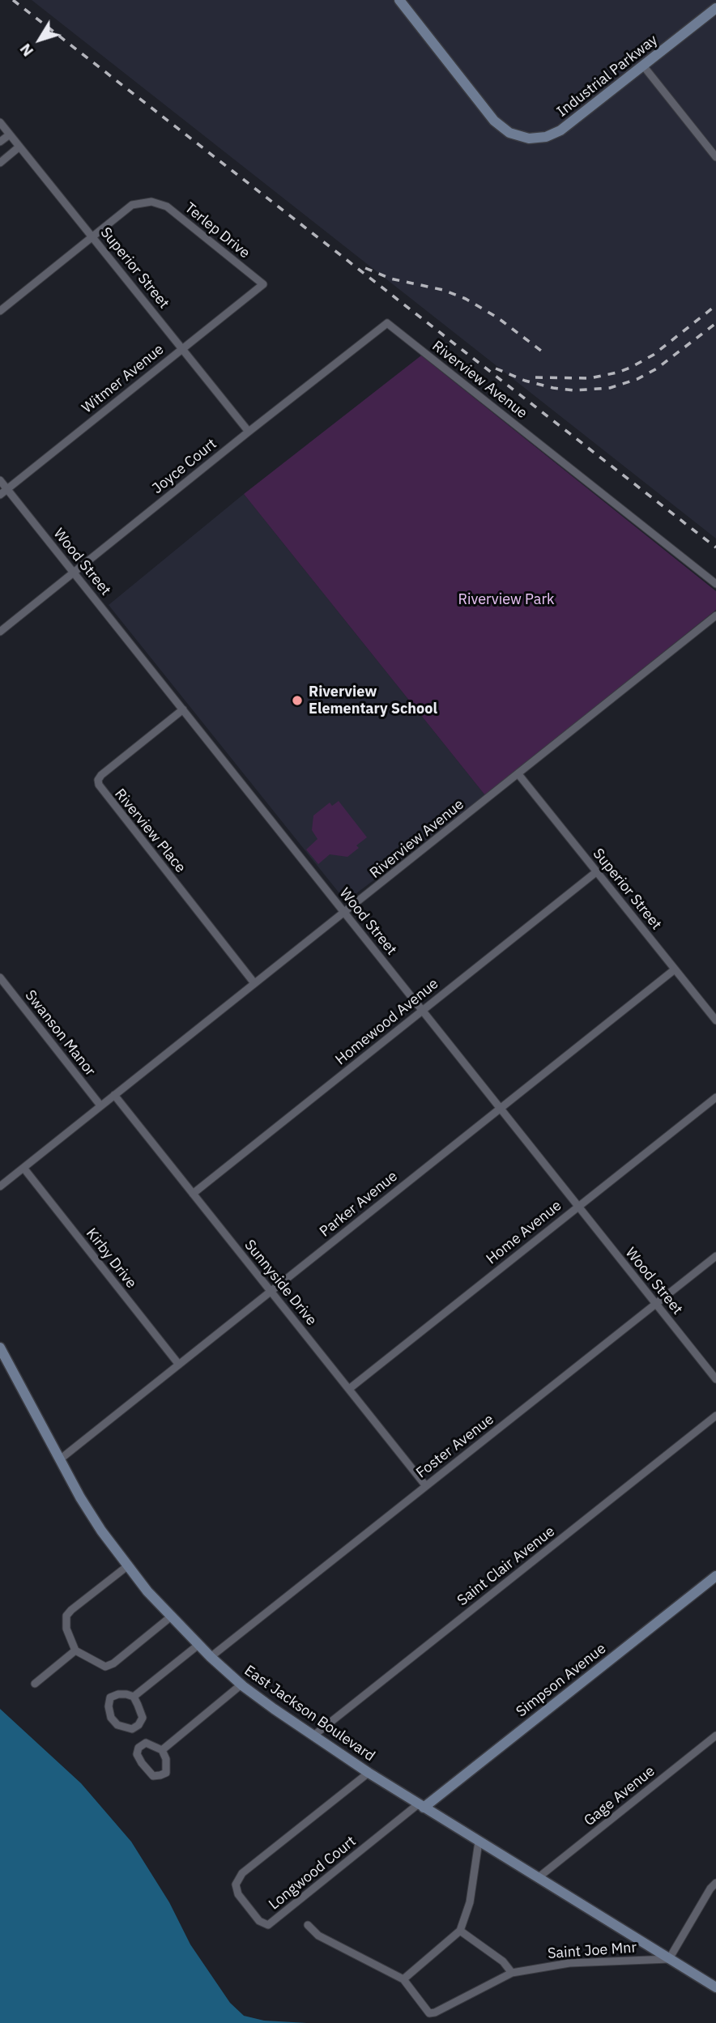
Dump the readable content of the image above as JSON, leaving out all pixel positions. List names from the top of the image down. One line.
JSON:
{"streets":{"main road":["Industrial Parkway","Simpson Avenue","East Jackson Boulevard"],"street":["Terlep Drive","Superior Street","Witmer Avenue","Riverview Avenue","Joyce Court","Wood Street","Riverview Place","Homewood Avenue","Swanson Manor","Parker Avenue","Home Avenue","Kirby Drive","Sunnyside Drive","Foster Avenue","Saint Clair Avenue","Gage Avenue","Longwood Court","Saint Joe Mnr"]},"crossings":[["Terlep Drive","Superior Street"],["Terlep Drive","Witmer Avenue"],["Superior Street","Witmer Avenue"],["Superior Street","Riverview Avenue"],["Superior Street","Joyce Court"],["Superior Street","Homewood Avenue"],["Superior Street","Parker Avenue"],["Witmer Avenue","Wood Street"],["Riverview Avenue","Joyce Court"],["Riverview Avenue","Wood Street"],["Riverview Avenue","Riverview Place"],["Riverview Avenue","Swanson Manor"],["Riverview Avenue","Kirby Drive"],["Riverview Avenue","Sunnyside Drive"],["Joyce Court","Wood Street"],["Wood Street","Riverview Place"],["Wood Street","Homewood Avenue"],["Wood Street","Parker Avenue"],["Wood Street","Home Avenue"],["Wood Street","Foster Avenue"],["Homewood Avenue","Sunnyside Drive"],["Parker Avenue","Kirby Drive"],["Parker Avenue","Sunnyside Drive"],["Parker Avenue","East Jackson Boulevard"],["Home Avenue","Sunnyside Drive"],["Sunnyside Drive","Foster Avenue"],["Foster Avenue","East Jackson Boulevard"],["Saint Clair Avenue","East Jackson Boulevard"],["Simpson Avenue","East Jackson Boulevard"],["Simpson Avenue","Longwood Court"],["East Jackson Boulevard","Gage Avenue"],["East Jackson Boulevard","Longwood Court"],["East Jackson Boulevard","Saint Joe Mnr"]],"parks":["Riverview Park"],"places":["Riverview Elementary School"],"north":"bottom left"}
